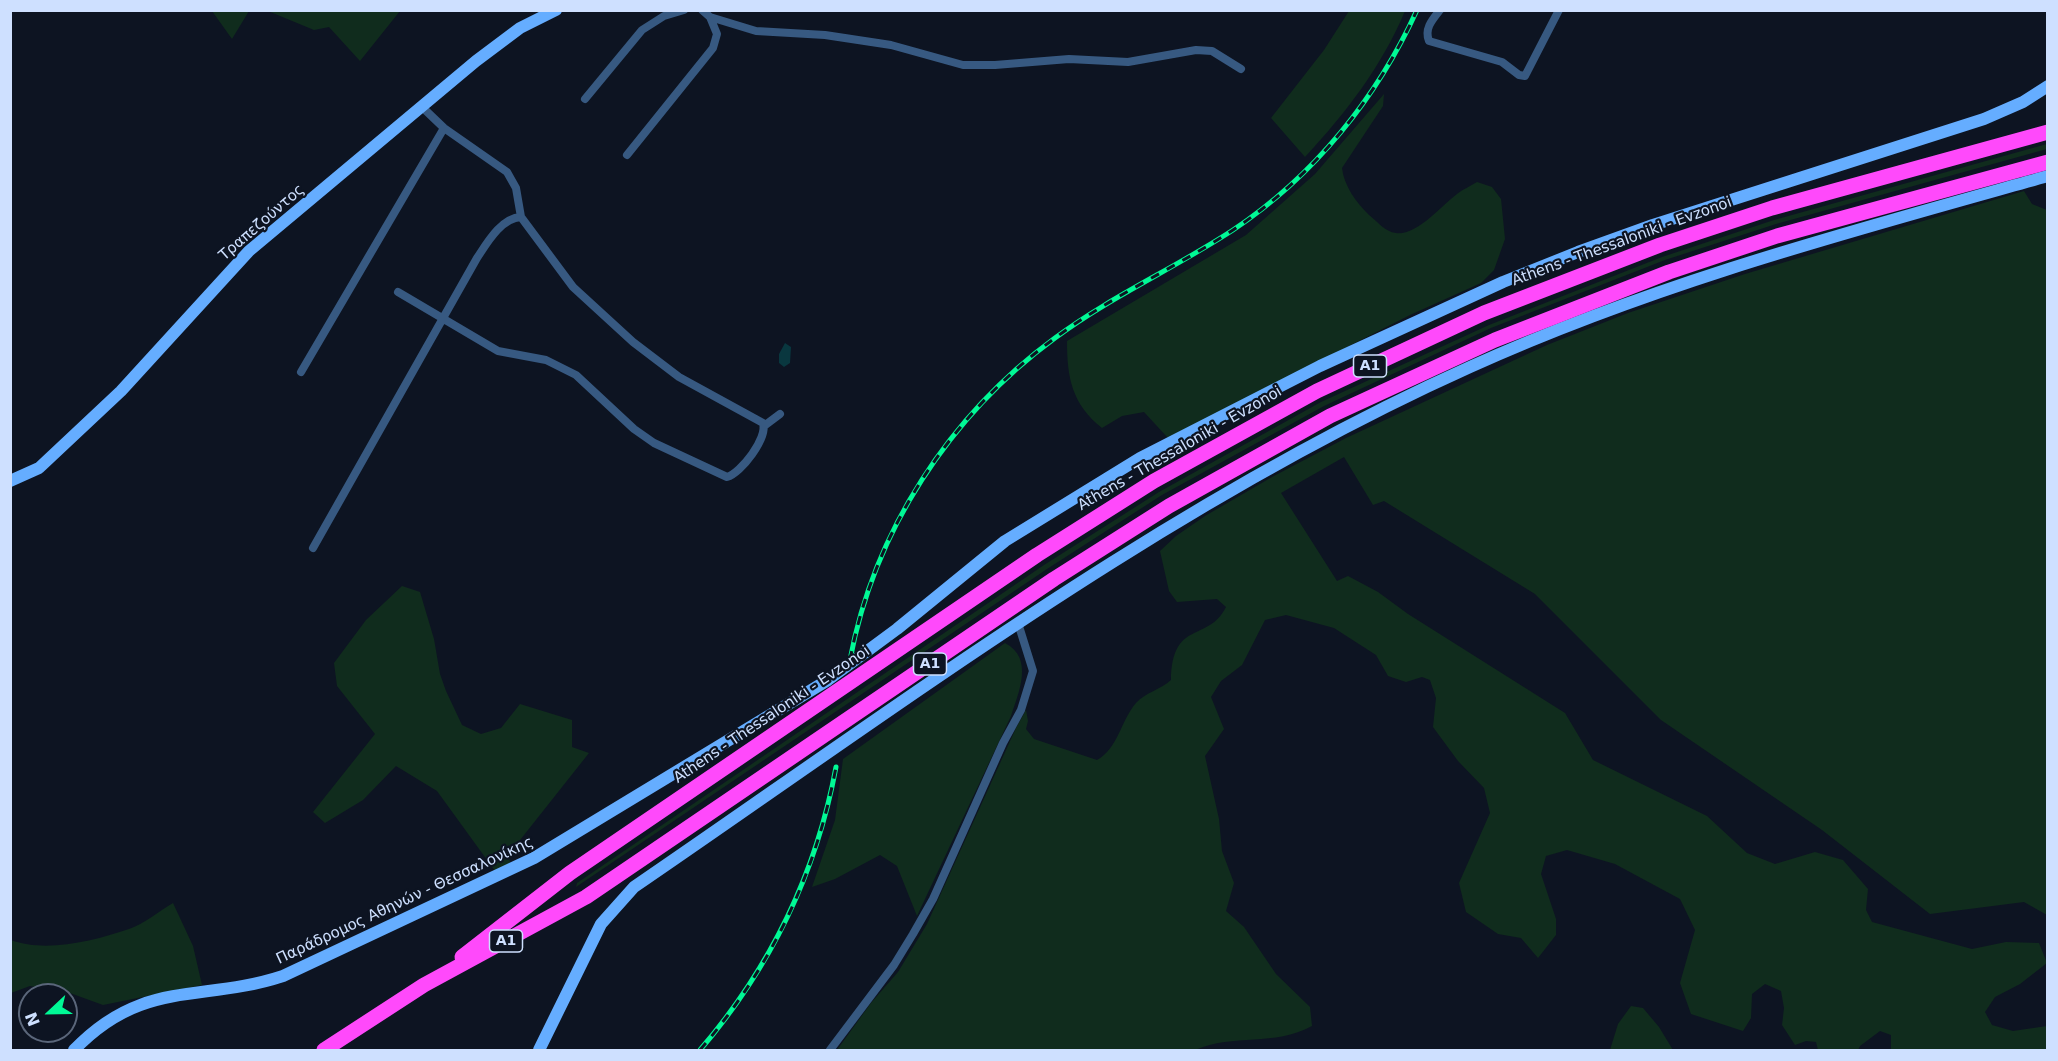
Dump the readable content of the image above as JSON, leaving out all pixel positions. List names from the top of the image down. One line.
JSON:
{"streets":{"highway":["Athens - Thessaloniki - Evzonoi","Α1"],"main road":["Τραπεζούντος","Παράδρομος Αθηνών - Θεσσαλονίκης"]},"north":"left"}
